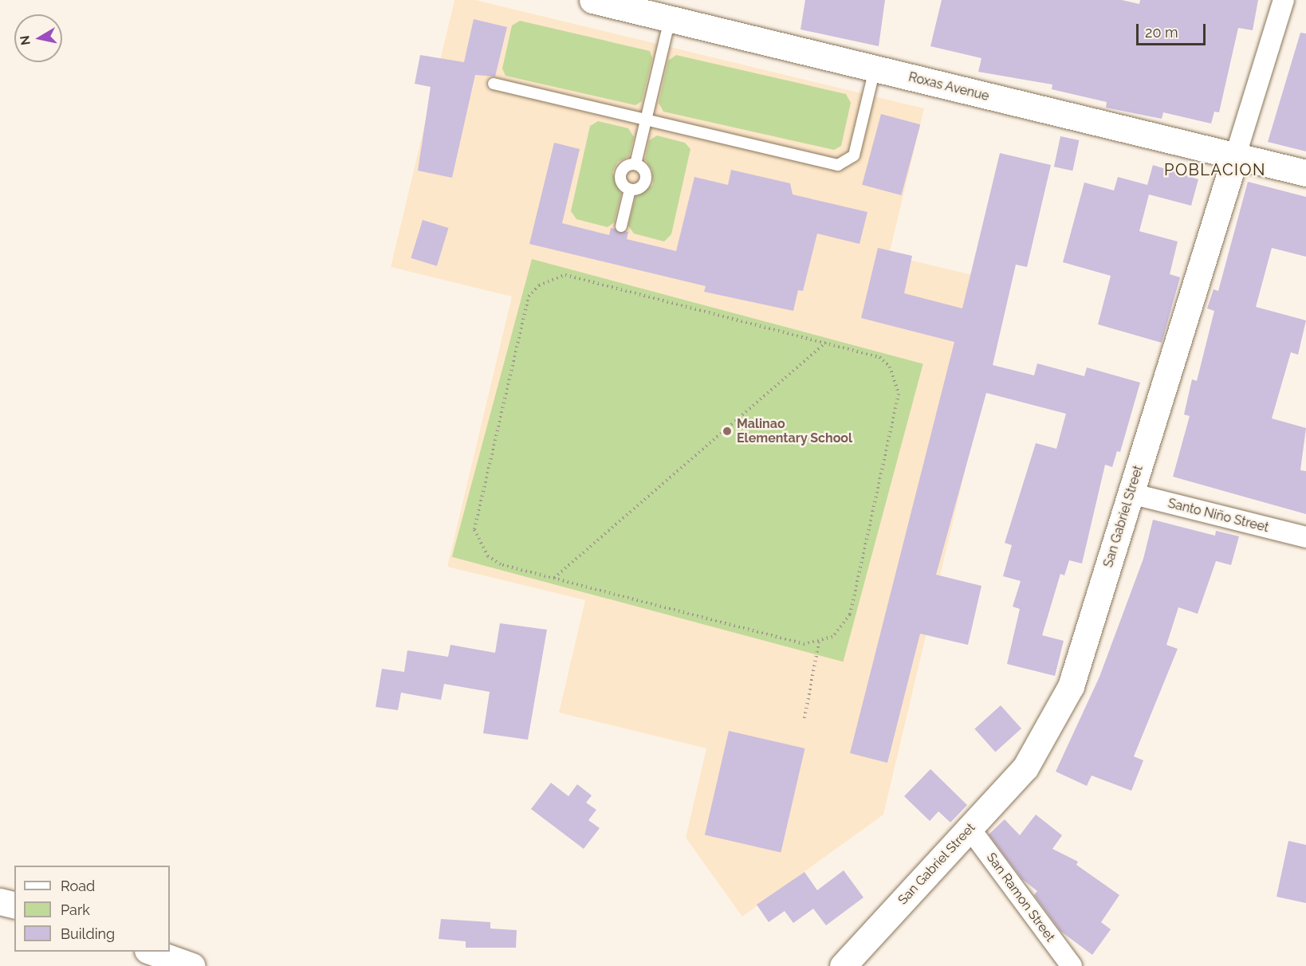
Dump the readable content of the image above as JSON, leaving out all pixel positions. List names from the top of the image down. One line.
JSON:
{"streets":{"street":["Roxas Avenue","Santo Niño Street","San Gabriel Street","San Ramon Street"]},"crossings":[["Roxas Avenue","San Gabriel Street"],["Santo Niño Street","San Gabriel Street"],["San Gabriel Street","San Ramon Street"]],"districts":["POBLACION"],"places":["Malinao Elementary School"],"legend":["Road","Park","Building"],"scale_bar":"20 m","north":"left"}
